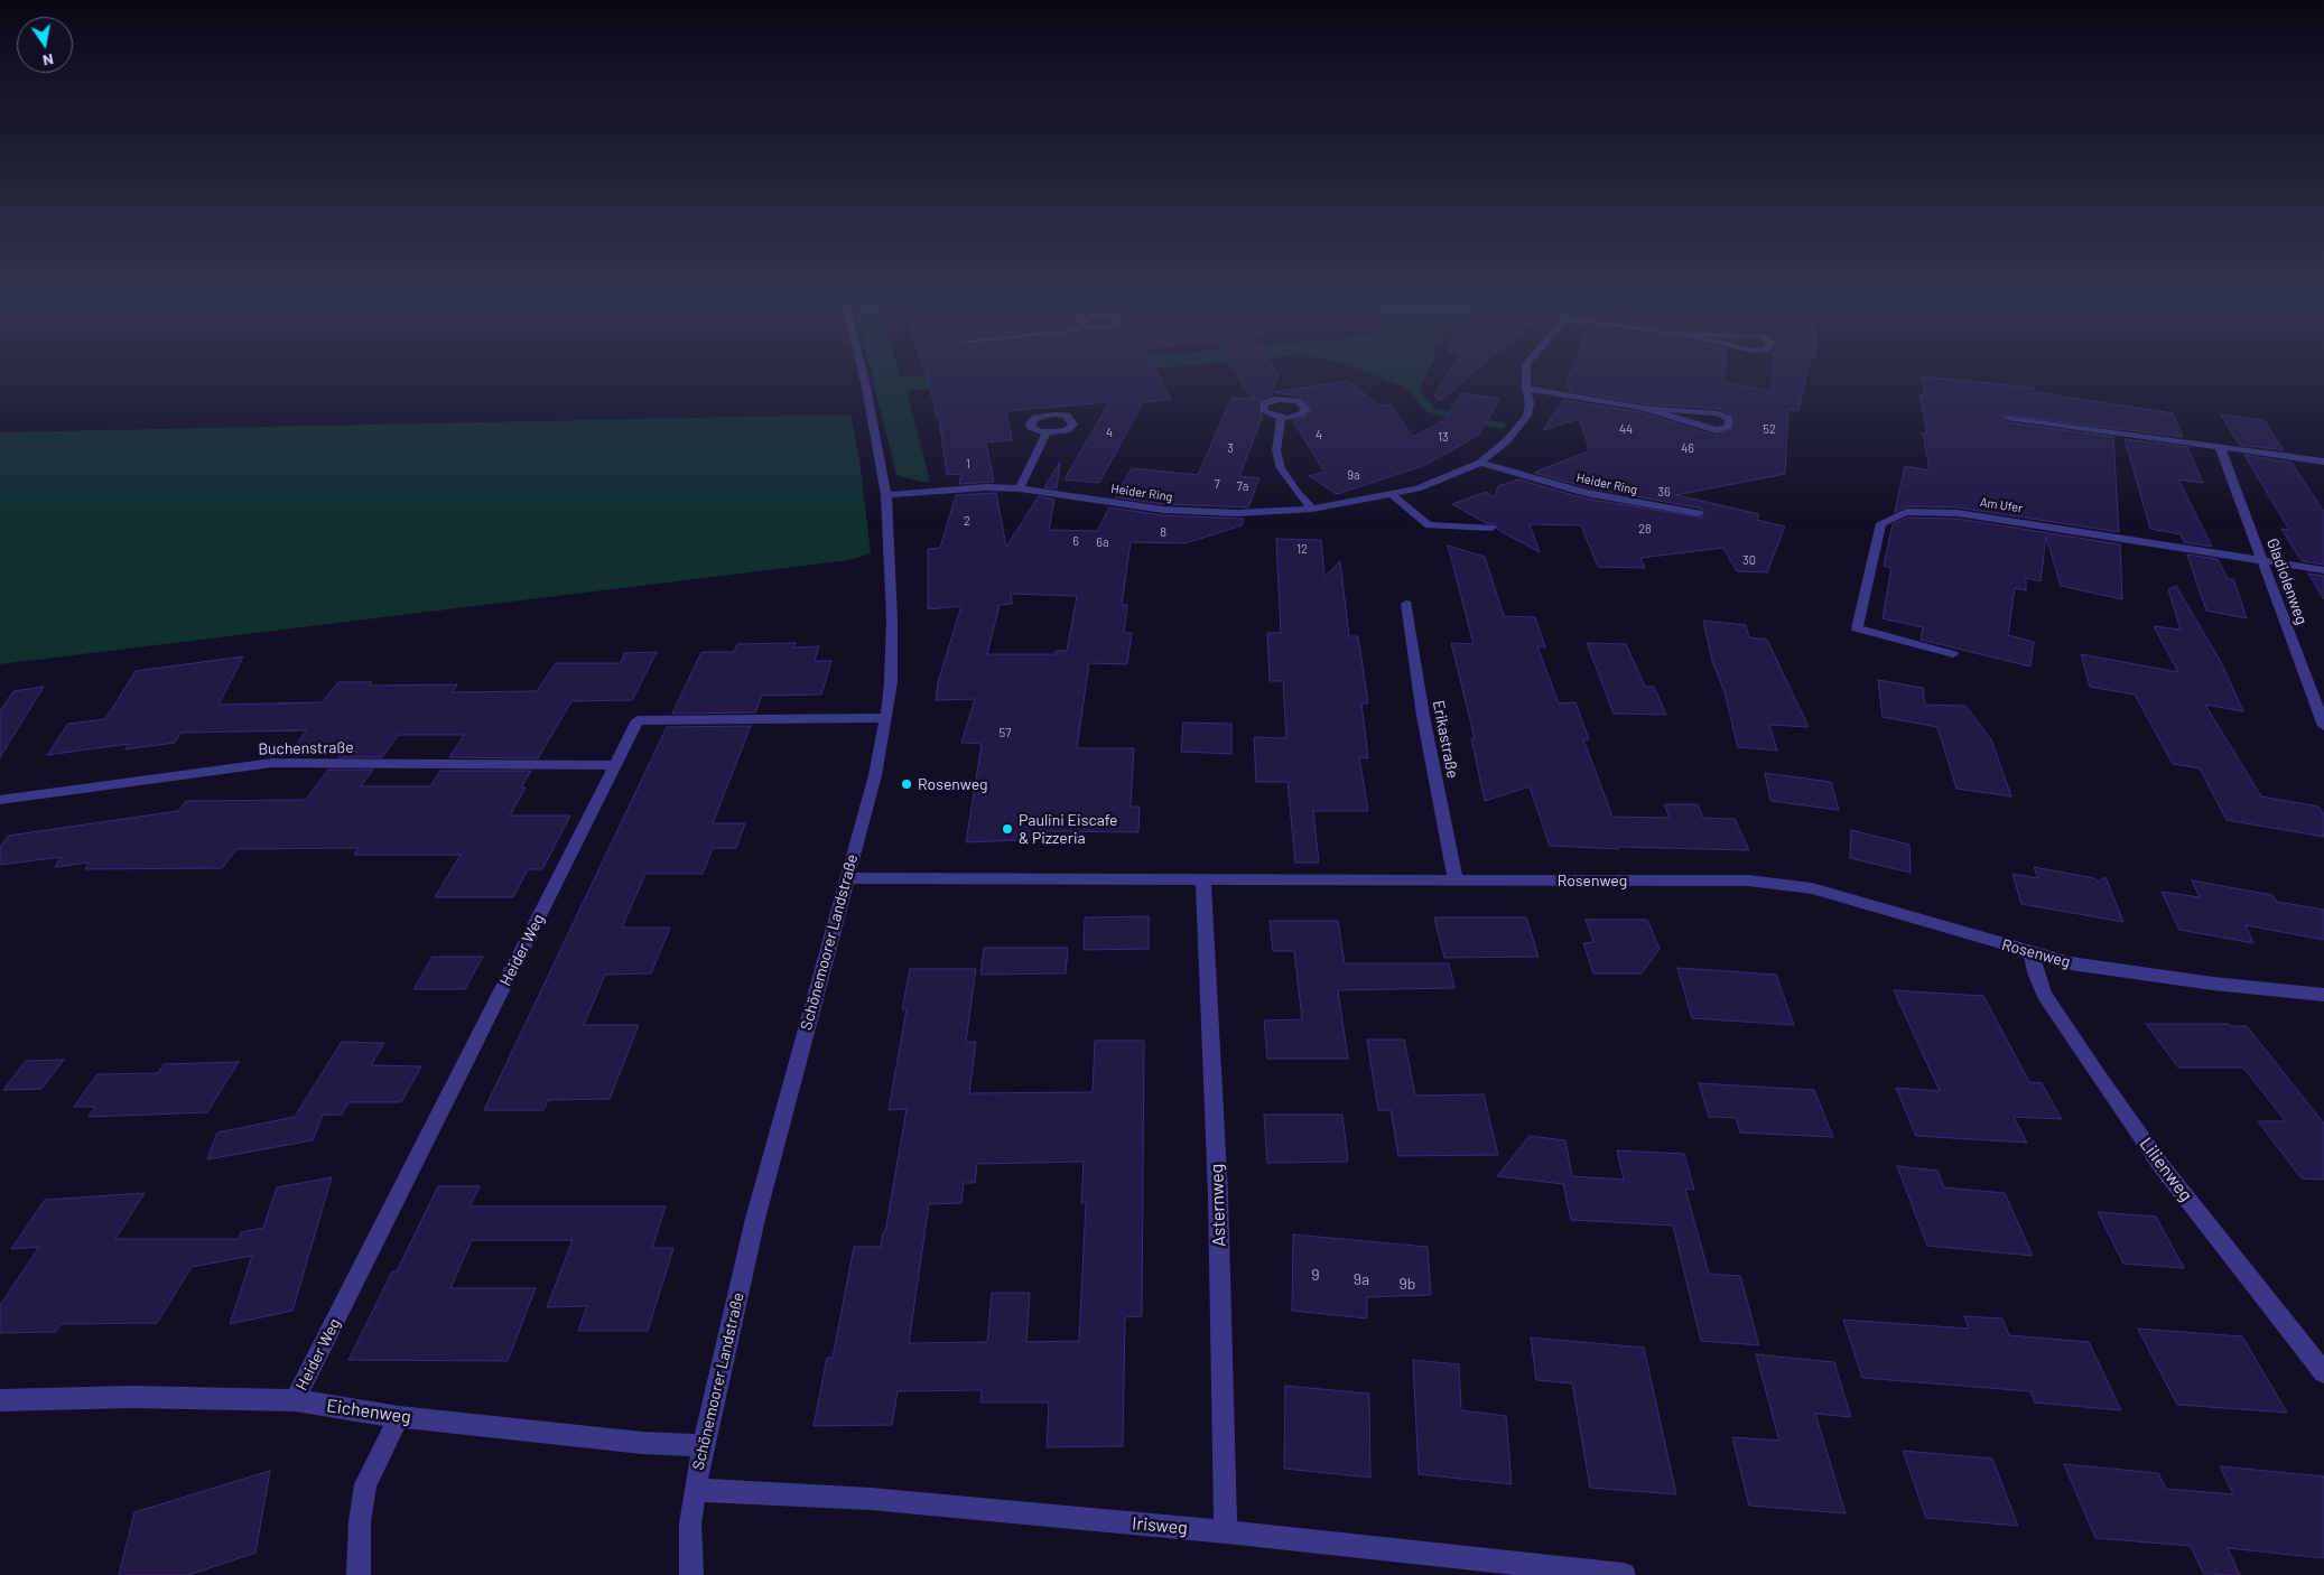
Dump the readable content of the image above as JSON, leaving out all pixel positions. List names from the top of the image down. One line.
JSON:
{"streets":{"street":["Heider Ring","Am Ufer","Gladiolenweg","Erikastraße","Buchenstraße","Rosenweg","Schönemoorer Landstraße","Heider Weg","Lilienweg","Asternweg","Eichenweg","Irisweg"]},"crossings":[["Heider Ring","Schönemoorer Landstraße"],["Am Ufer","Gladiolenweg"],["Erikastraße","Rosenweg"],["Buchenstraße","Heider Weg"],["Rosenweg","Schönemoorer Landstraße"],["Rosenweg","Lilienweg"],["Rosenweg","Asternweg"],["Schönemoorer Landstraße","Heider Weg"],["Schönemoorer Landstraße","Eichenweg"],["Schönemoorer Landstraße","Irisweg"],["Heider Weg","Eichenweg"],["Asternweg","Irisweg"]],"places":["Rosenweg","Paulini Eiscafe & Pizzeria"],"house_numbers":["44","52","4","4","13","3","46","1","9a","7","7a","36","2","28","8","6","6a","12","30","57","9","9a","9b"],"north":"bottom"}
